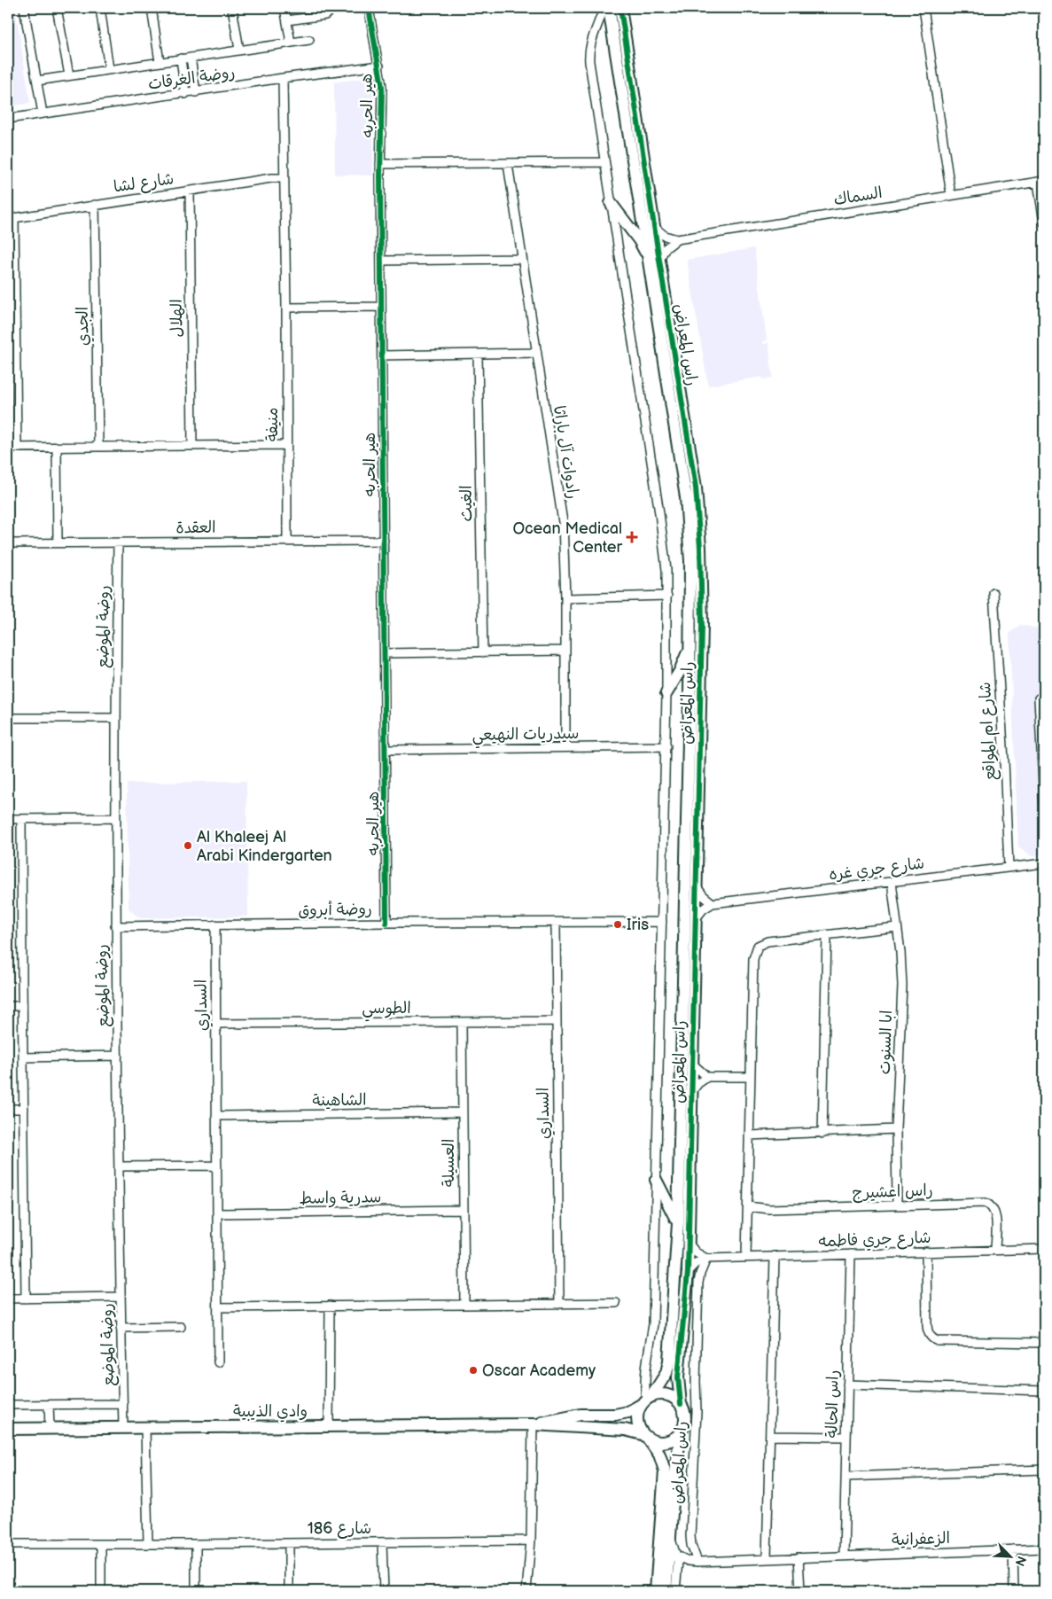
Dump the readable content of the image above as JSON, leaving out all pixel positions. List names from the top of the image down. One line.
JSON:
{"streets":{"street":["روضة الغرقات","هير الحربه","شارع لشا","السماك","الهلال","الجدي","راس المعراض","منيفة","رادوات آل باراثا","الغيث","العقدة","روضة الموضع","شارع ام المواقع","سيدريات النهيعي","شارع جري غره","روضة أبروق","السداري","الطوسي","ابا السنوت","الشاهينة","العسيلة","راس اعشيرج","سدرية واسط","شارع جري فاطمه","راس الحالة","وادي الذيبية","شارع 186","الزعفرانية"]},"crossings":[["روضة الغرقات","هير الحربه"],["روضة الغرقات","منيفة"],["هير الحربه","العقدة"],["هير الحربه","سيدريات النهيعي"],["هير الحربه","روضة أبروق"],["شارع لشا","الهلال"],["شارع لشا","الجدي"],["شارع لشا","منيفة"],["راس المعراض","سيدريات النهيعي"],["راس المعراض","روضة أبروق"],["راس المعراض","شارع جري فاطمه"],["راس المعراض","وادي الذيبية"],["راس المعراض","الزعفرانية"],["منيفة","العقدة"],["رادوات آل باراثا","سيدريات النهيعي"],["العقدة","روضة الموضع"],["روضة الموضع","روضة أبروق"],["روضة الموضع","وادي الذيبية"],["شارع ام المواقع","شارع جري غره"],["شارع جري غره","ابا السنوت"],["روضة أبروق","السداري"],["السداري","الطوسي"],["السداري","الشاهينة"],["السداري","سدرية واسط"],["الطوسي","العسيلة"],["ابا السنوت","راس اعشيرج"],["الشاهينة","العسيلة"],["العسيلة","سدرية واسط"],["راس اعشيرج","شارع جري فاطمه"],["شارع جري فاطمه","راس الحالة"],["راس الحالة","الزعفرانية"]],"places":{"health":["Ocean Medical Center"],"other":["Al Khaleej Al Arabi Kindergarten","Iris","Oscar Academy"]},"north":"bottom right"}
